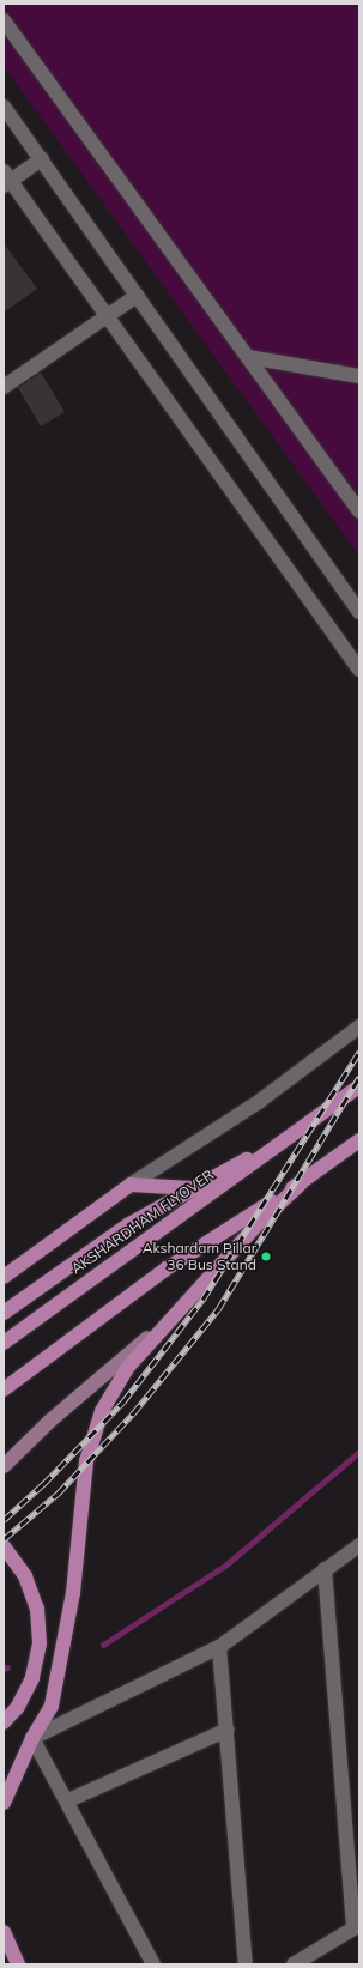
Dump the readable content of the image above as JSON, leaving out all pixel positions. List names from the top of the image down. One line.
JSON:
{"streets":{"highway":["AKSHARDHAM FLYOVER"]},"places":["Akshardam Pillar 36 Bus Stand"]}
